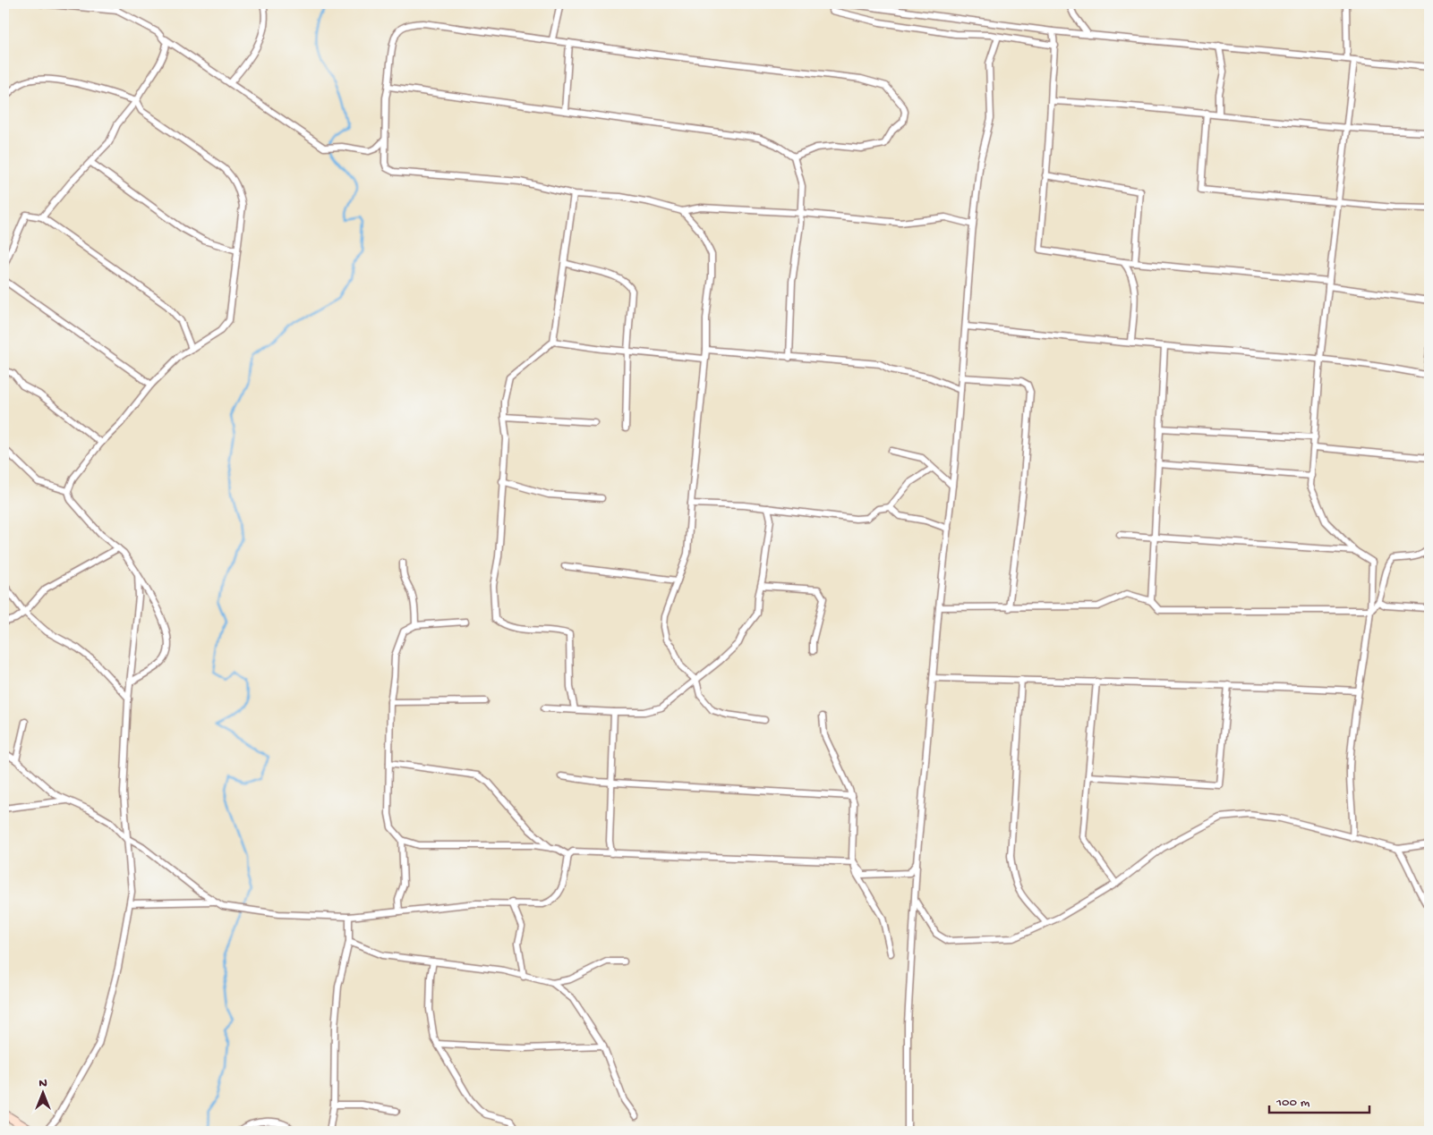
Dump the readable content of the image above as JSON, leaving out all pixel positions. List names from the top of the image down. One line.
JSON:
{"scale_bar":"100 m","north":"top"}
